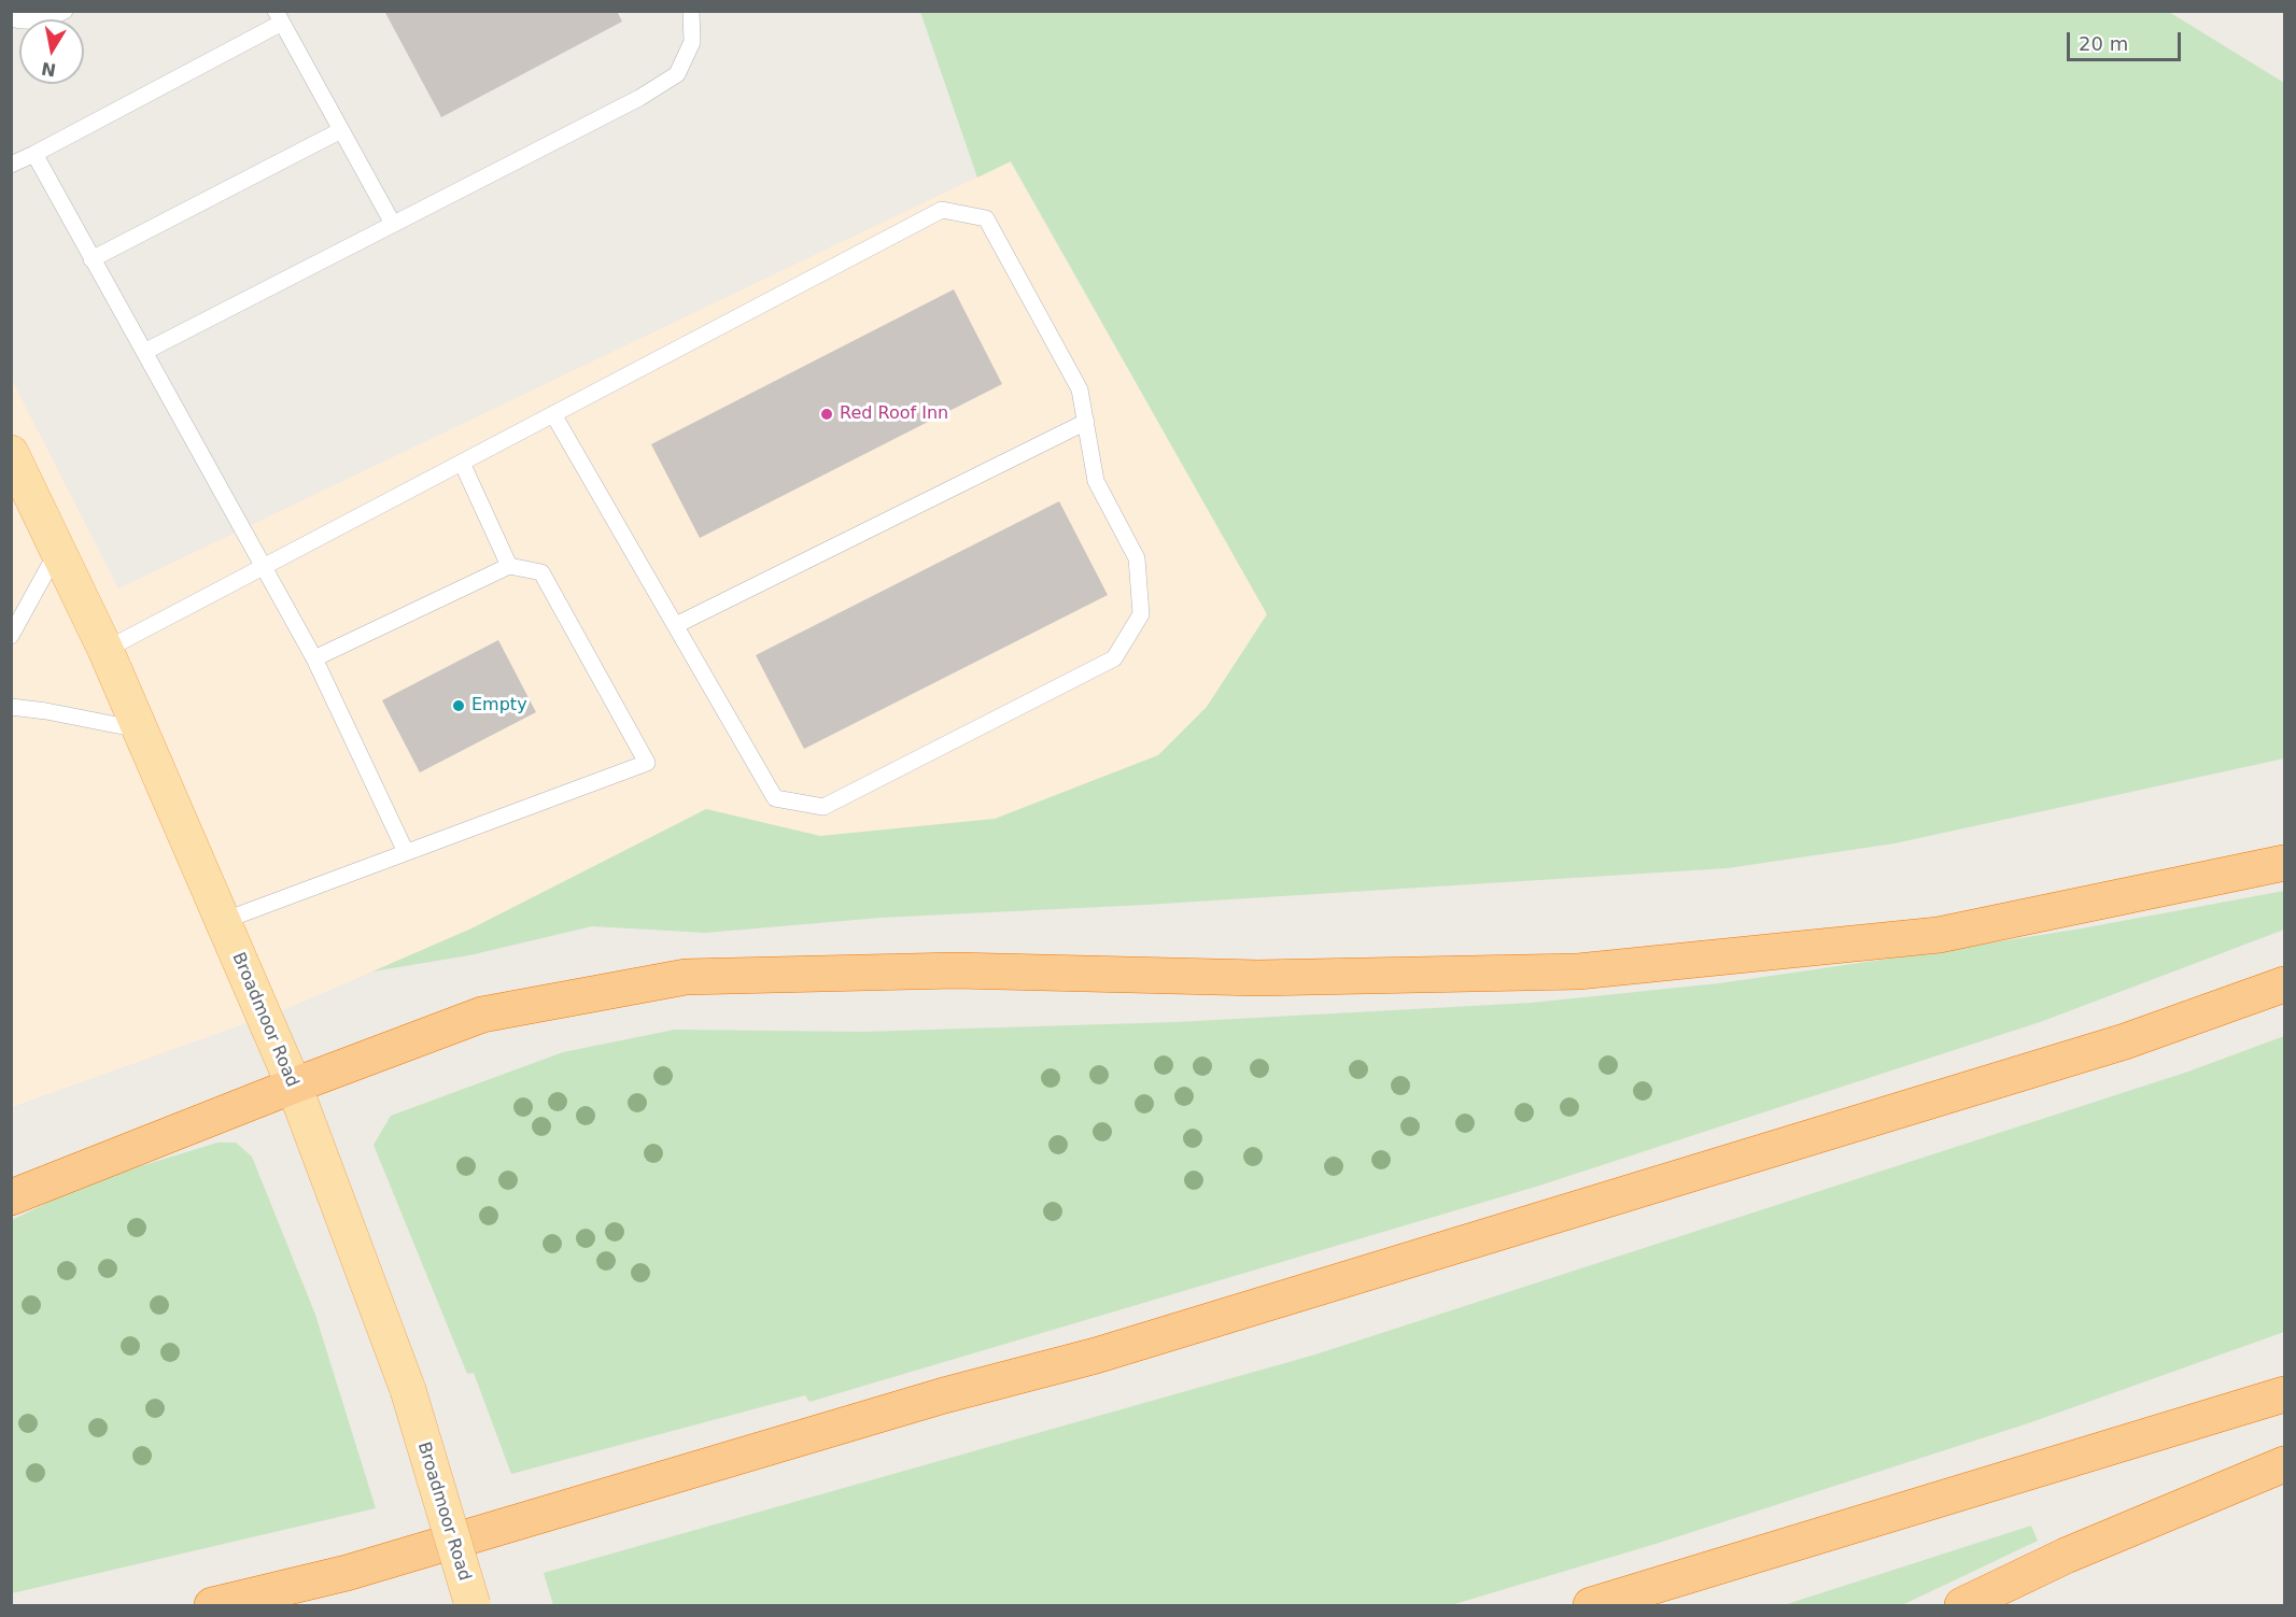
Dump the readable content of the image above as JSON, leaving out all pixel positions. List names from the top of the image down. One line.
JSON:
{"streets":{"main road":["Broadmoor Road"]},"places":["Red Roof Inn","Empty"],"scale_bar":"20 m","north":"bottom"}
